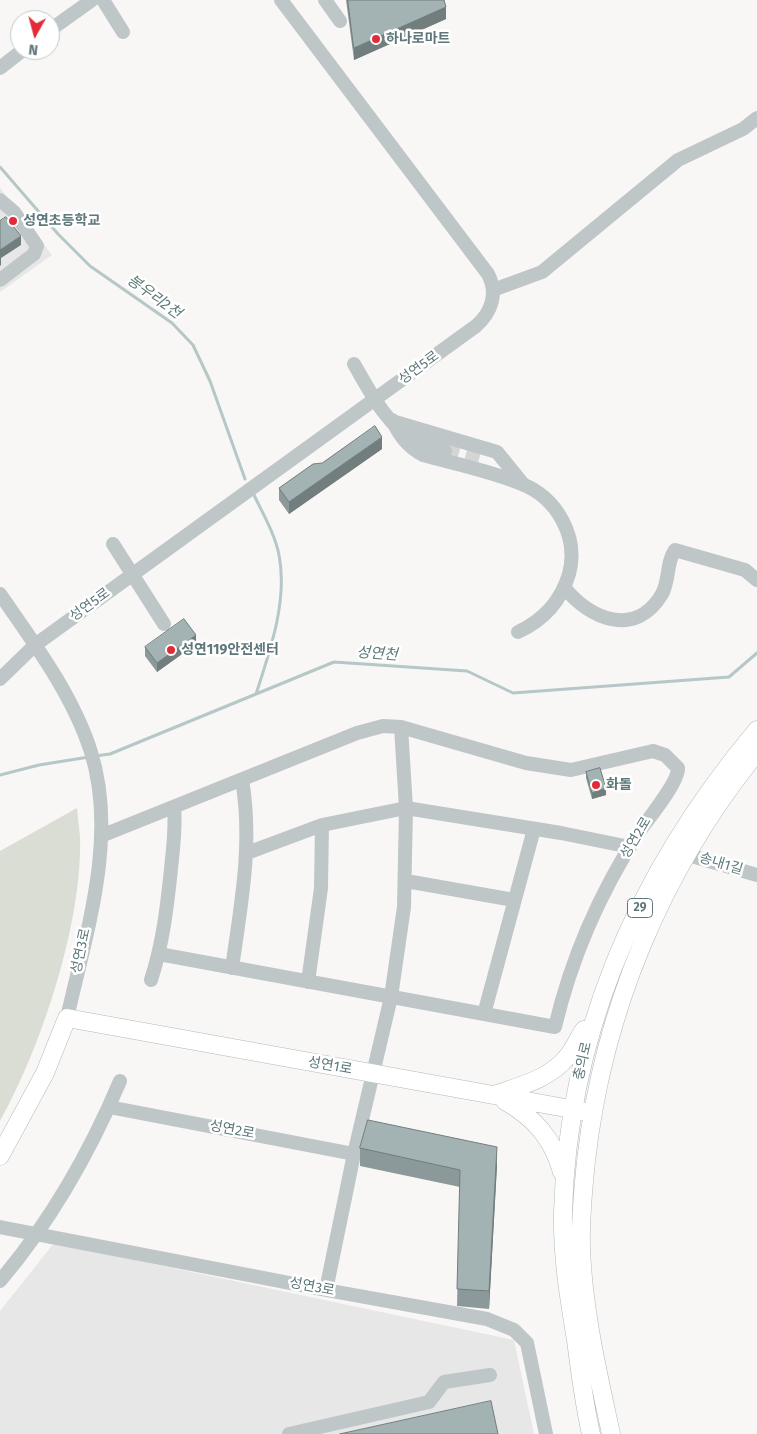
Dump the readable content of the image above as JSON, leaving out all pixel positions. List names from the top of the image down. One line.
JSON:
{"streets":{"main road":["29","성연3로","충의로","성연1로"],"street":["성연5로","성연2로","송내1길"]},"crossings":[["성연5로","성연3로"],["성연2로","성연3로"],["송내1길","충의로"],["성연3로","성연1로"],["충의로","성연1로"]],"water":["봉우리2천","성연천"],"places":["하나로마트","성연초등학교","성연119안전센터","화돌"],"north":"bottom"}
